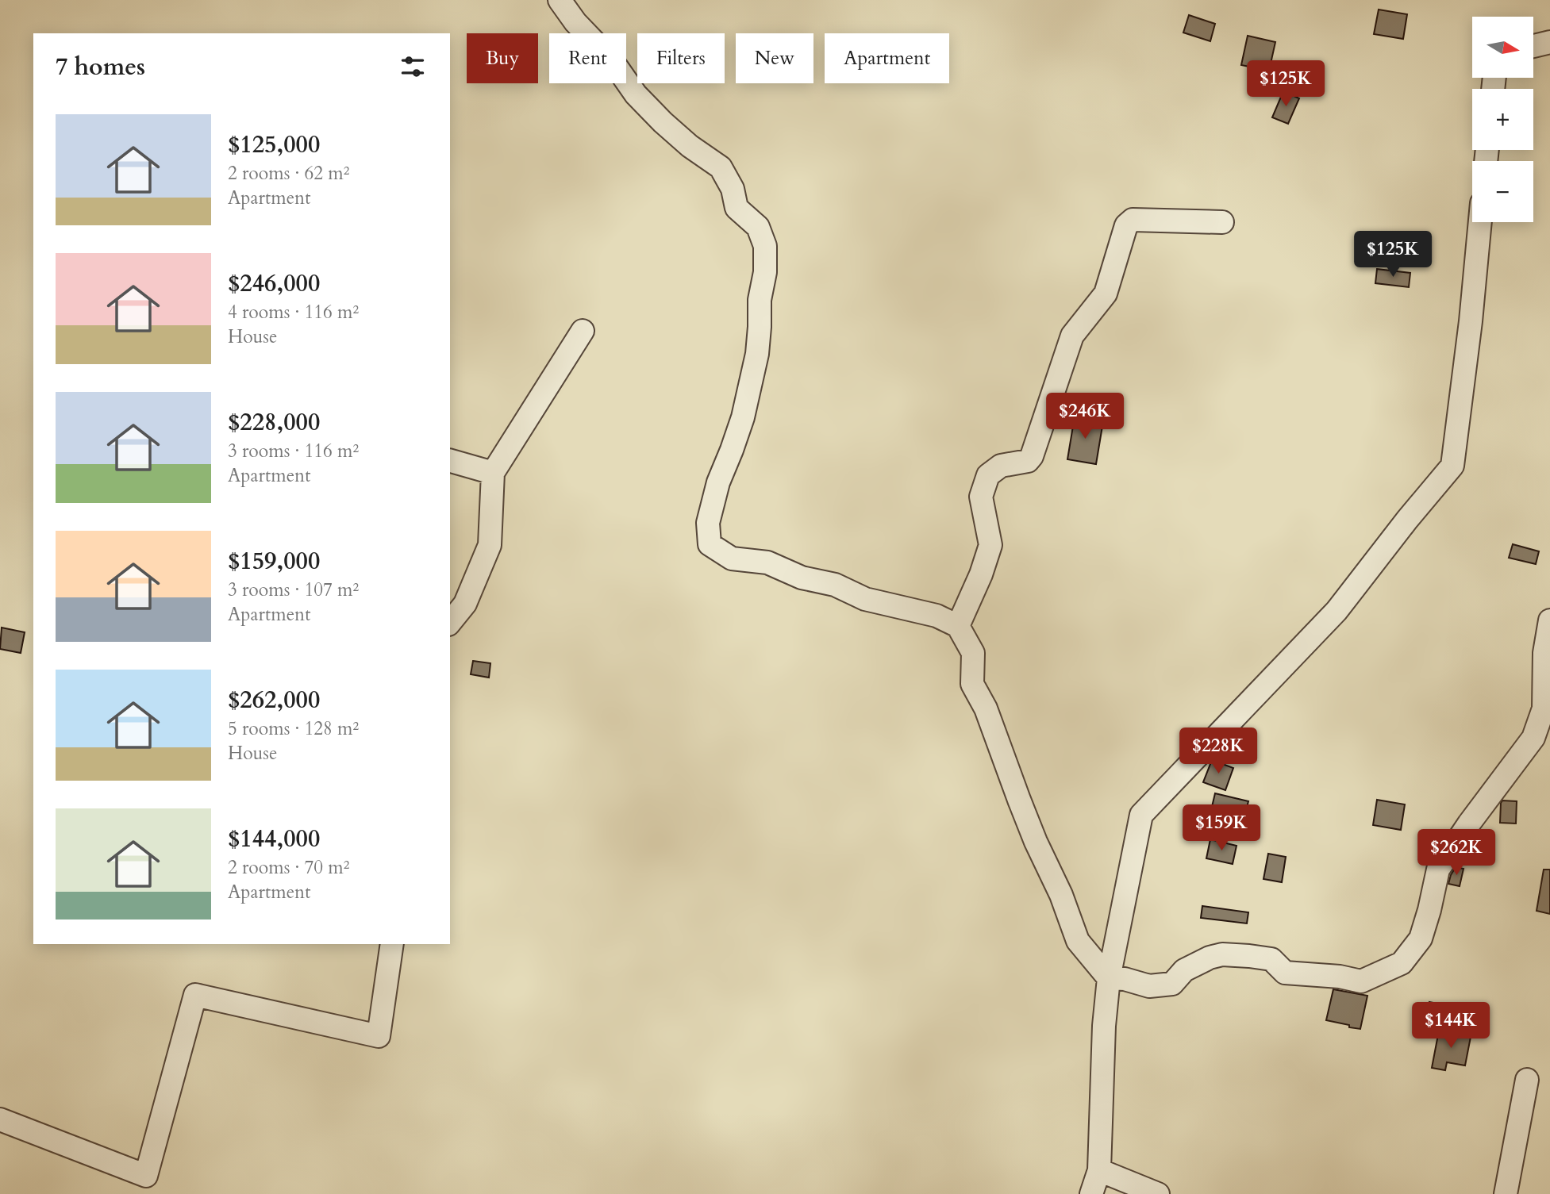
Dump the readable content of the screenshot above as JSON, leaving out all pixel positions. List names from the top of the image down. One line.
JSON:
{"north":"right","page":{"map_buttons":["+","−"],"chip":["Buy","Rent","Filters","New","Apartment"],"heading":"7 homes","price":["$125K","$125K","$246K","$228K","$159K","$262K","$144K"],"list":[{"name":"$125,000","note":"2 rooms · 62 m² · Apartment"},{"name":"$246,000","note":"4 rooms · 116 m² · House"},{"name":"$228,000","note":"3 rooms · 116 m² · Apartment"},{"name":"$159,000","note":"3 rooms · 107 m² · Apartment"},{"name":"$262,000","note":"5 rooms · 128 m² · House"},{"name":"$144,000","note":"2 rooms · 70 m² · Apartment"}]}}
